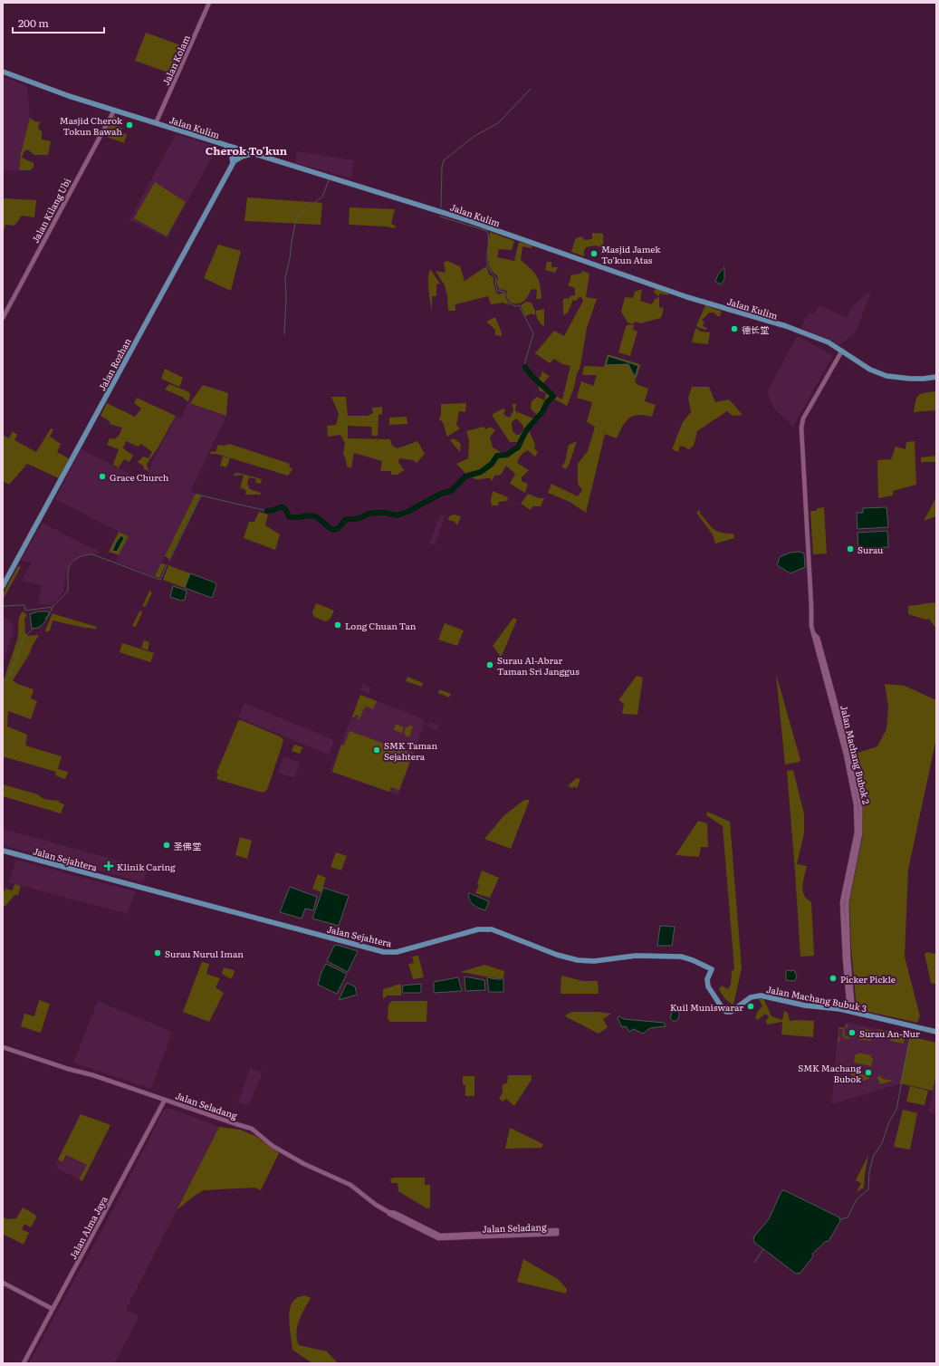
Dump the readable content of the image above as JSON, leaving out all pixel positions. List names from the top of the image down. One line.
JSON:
{"streets":{"main road":["Jalan Kulim","Jalan Rozhan","Jalan Sejahtera","Jalan Machang Bubuk 3"],"street":["Jalan Kolam","Jalan Kilang Ubi","Jalan Machang Bubok 2","Jalan Seladang","Jalan Alma Jaya"]},"crossings":[["Jalan Kolam","Jalan Kulim"],["Jalan Kulim","Jalan Kilang Ubi"],["Jalan Kulim","Jalan Rozhan"],["Jalan Kulim","Jalan Machang Bubok 2"],["Jalan Machang Bubok 2","Jalan Machang Bubuk 3"],["Jalan Sejahtera","Jalan Machang Bubuk 3"],["Jalan Seladang","Jalan Alma Jaya"]],"districts":["Cherok To'kun"],"places":{"other":["Masjid Cherok Tokun Bawah","Masjid Jamek To'kun Atas","德长堂","Grace Church","Surau","Long Chuan Tan","Surau Al-Abrar Taman Sri Janggus","SMK Taman Sejahtera","圣佛堂","Surau Nurul Iman","Picker Pickle","Kuil Muniswarar","Surau An-Nur","SMK Machang Bubok"],"health":["Klinik Caring"]},"scale_bar":"200 m"}
